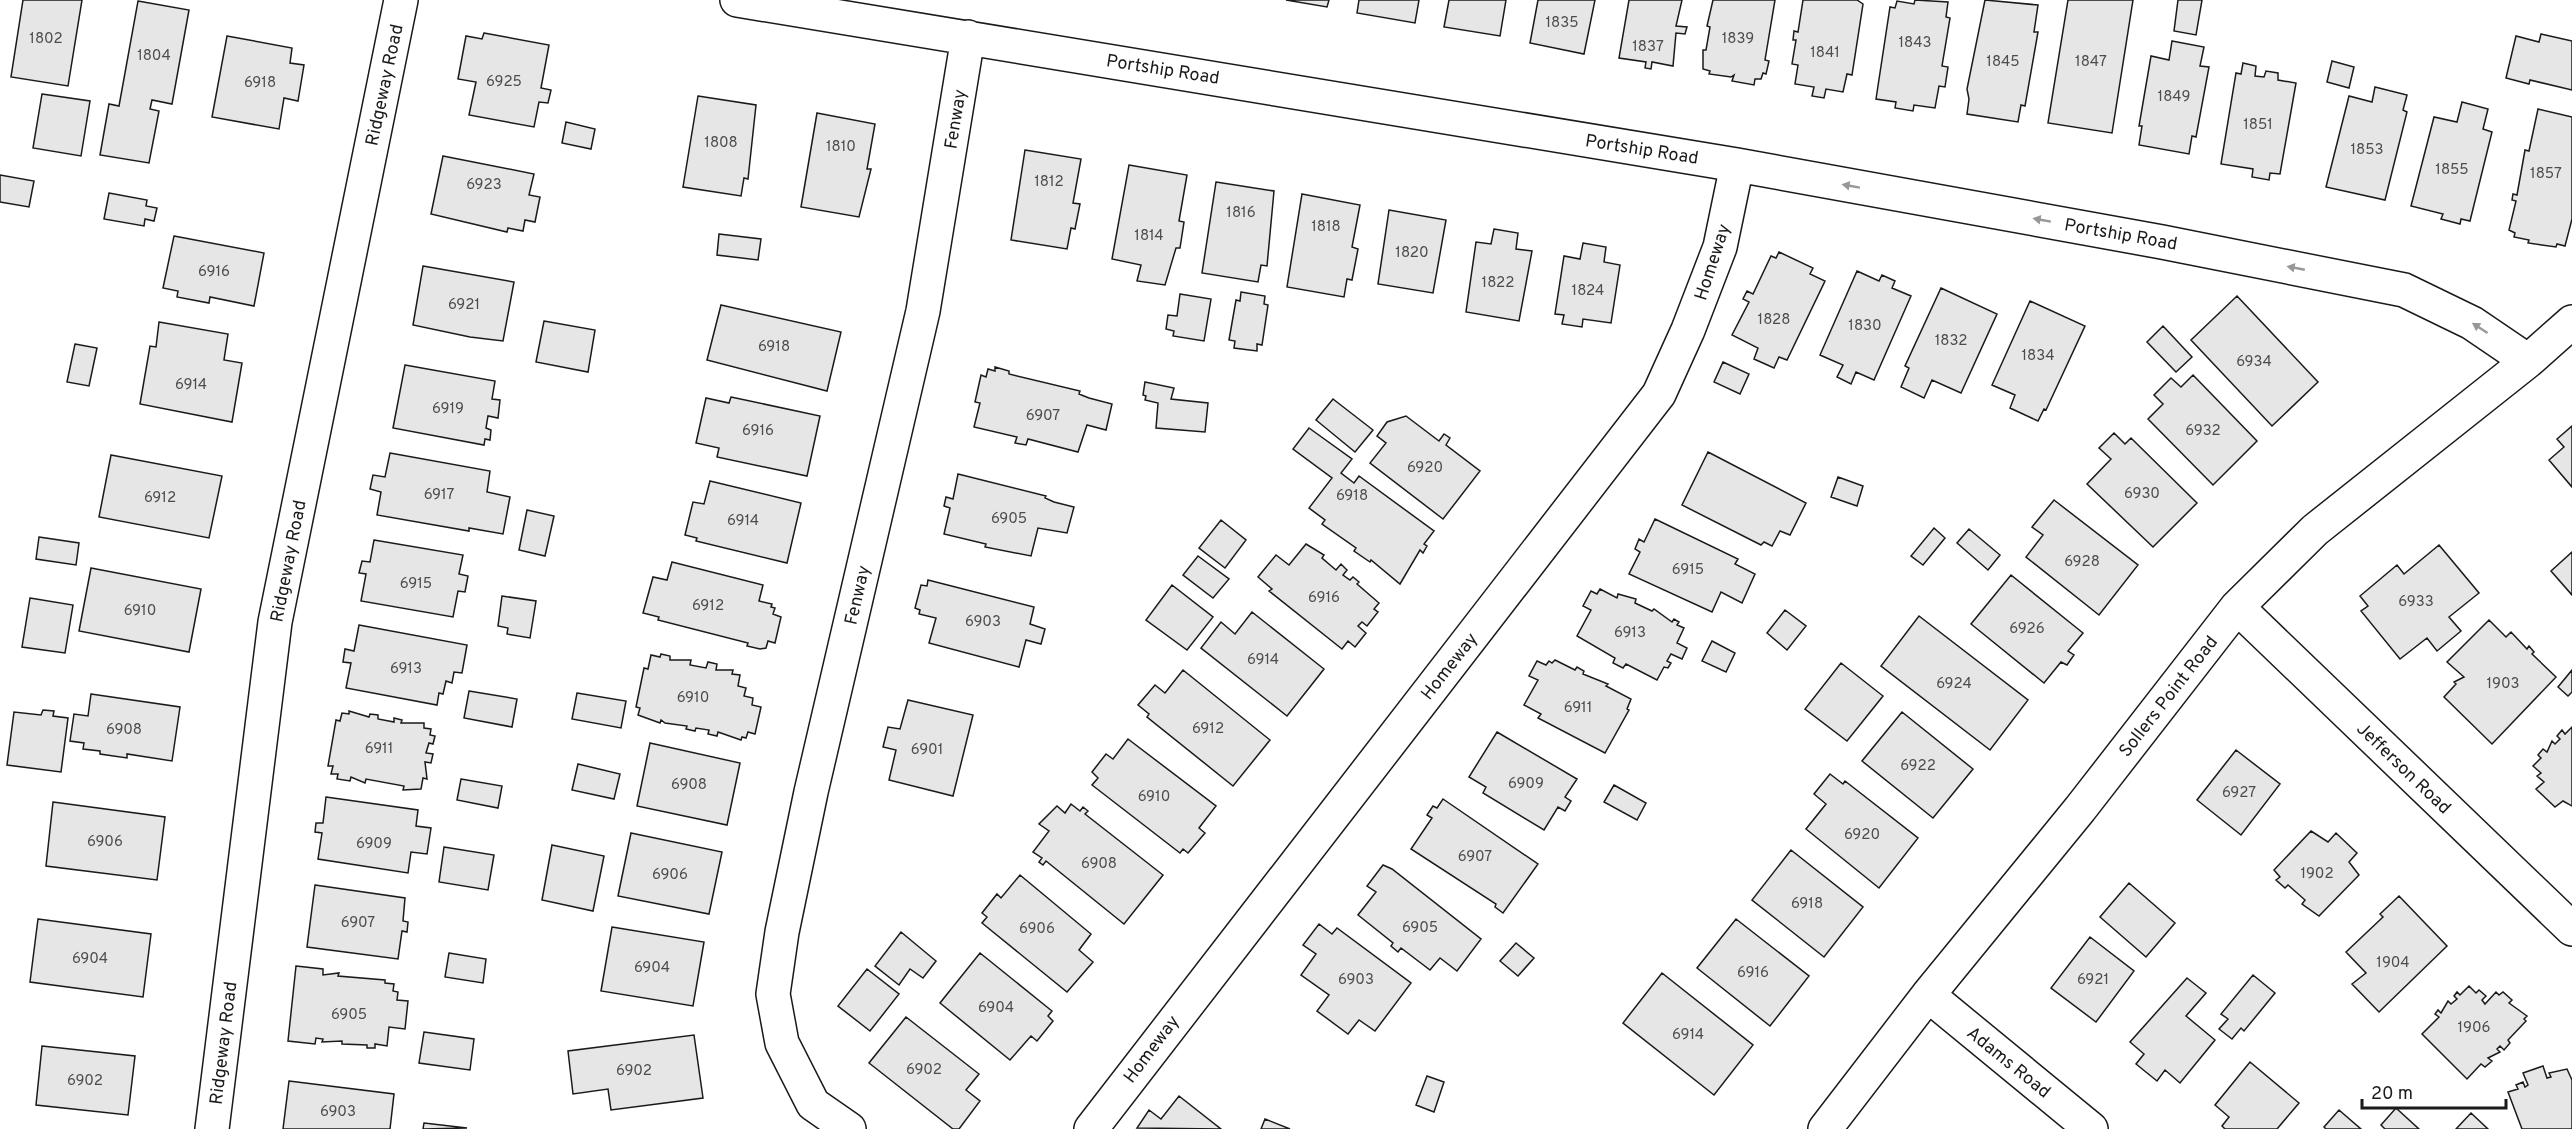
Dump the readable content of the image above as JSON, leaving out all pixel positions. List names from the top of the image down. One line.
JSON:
{"streets":{"street":["Portship Road","Ridgeway Road","Fenway","Homeway","Sollers Point Road","Jefferson Road","Adams Road"]},"crossings":[["Portship Road","Fenway"],["Portship Road","Homeway"],["Portship Road","Sollers Point Road"],["Sollers Point Road","Jefferson Road"],["Sollers Point Road","Adams Road"]],"one_way":["Portship Road"],"house_numbers":["1835","1802","1839","1843","1837","1841","1804","1845","1847","6925","6918","1849","1851","1808","1810","1853","1855","1857","1812","6923","1816","1818","1814","1820","6916","1822","1824","6921","1828","1830","1832","6918","1834","6934","6914","6919","6907","6916","6932","6920","6930","6917","6918","6912","6905","6914","6928","6915","6915","6916","6933","6912","6910","6903","6926","6913","6914","6913","6924","1903","6910","6911","6912","6908","6911","6901","6922","6909","6908","6927","6910","6920","6906","6909","6907","6908","1902","6906","6918","6907","6905","6906","6904","1904","6904","6916","6903","6921","6904","6905","1906","6914","6902","6902","6902","6903"],"scale_bar":"20 m"}
